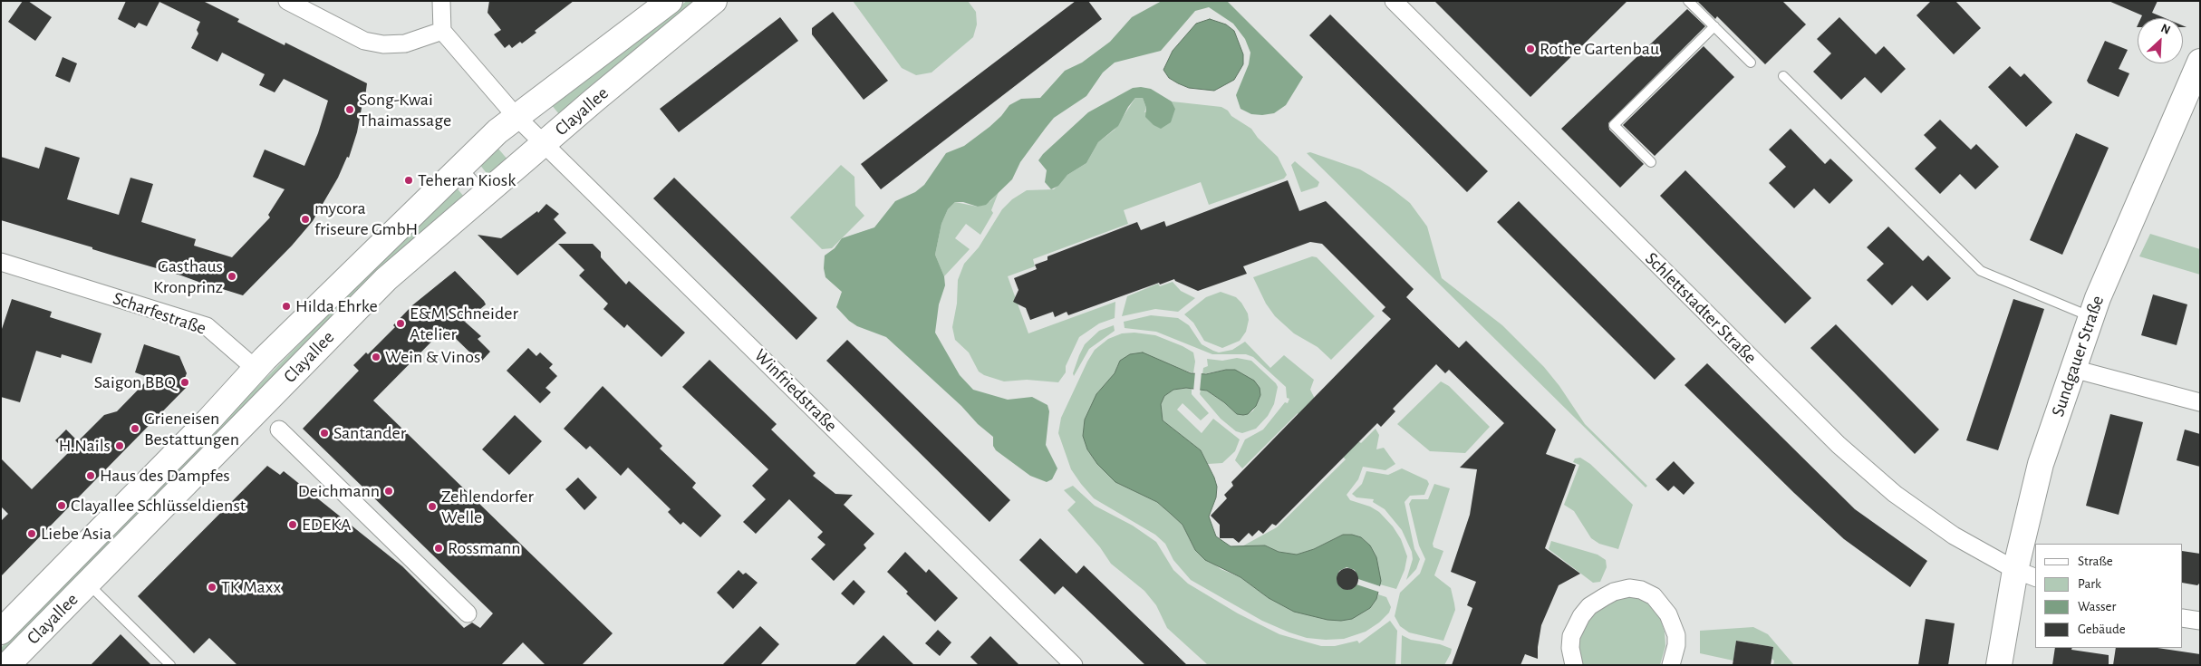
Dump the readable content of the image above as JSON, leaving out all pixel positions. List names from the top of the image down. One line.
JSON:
{"streets":{"main road":["Clayallee","Sundgauer Straße"],"street":["Schlettstadter Straße","Scharfestraße","Winfriedstraße"]},"crossings":[["Clayallee","Scharfestraße"],["Clayallee","Winfriedstraße"],["Schlettstadter Straße","Sundgauer Straße"]],"places":["Rothe Gartenbau","Song-Kwai Thaimassage","Teheran Kiosk","mycora friseure GmbH","Gasthaus Kronprinz","Hilda Ehrke","E&M Schneider Atelier","Wein & Vinos","Saigon BBQ","Grieneisen Bestattungen","Santander","H.Nails","Haus des Dampfes","Deichmann","Clayallee Schlüsseldienst","Zehlendorfer Welle","EDEKA","Liebe Asia","Rossmann","TK Maxx"],"legend":["Straße","Park","Wasser","Gebäude"],"north":"top right"}
